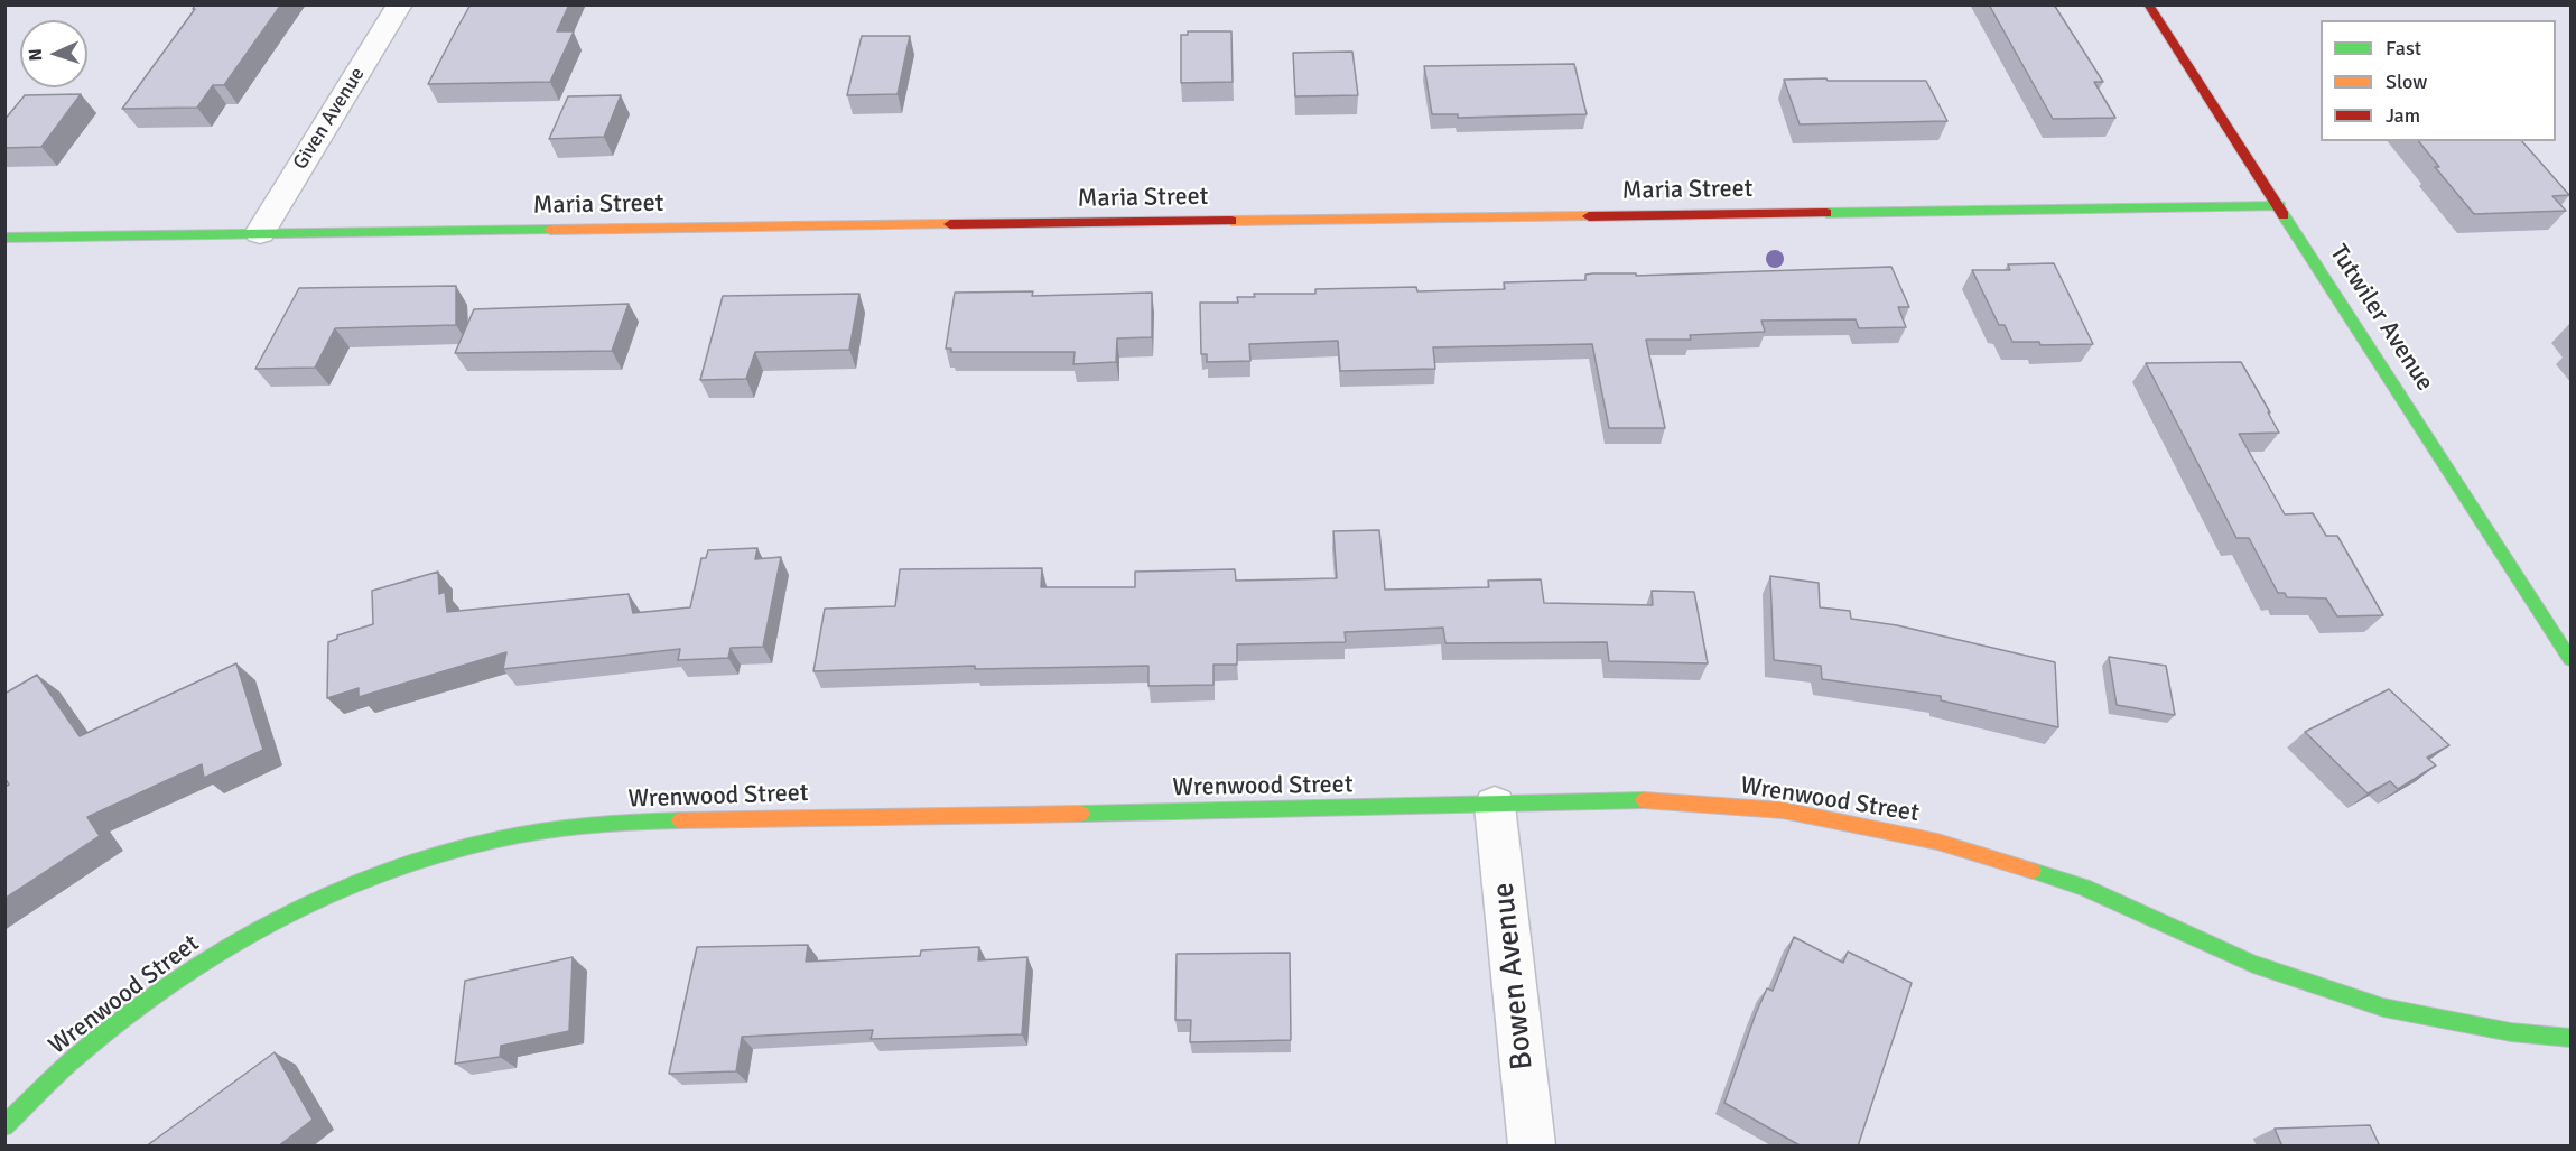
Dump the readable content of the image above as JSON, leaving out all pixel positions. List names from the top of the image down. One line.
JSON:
{"streets":{"street":["Given Avenue","Maria Street","Tutwiler Avenue","Wrenwood Street","Bowen Avenue"]},"crossings":[["Given Avenue","Maria Street"],["Maria Street","Tutwiler Avenue"],["Wrenwood Street","Bowen Avenue"]],"legend":["Fast","Slow","Jam"],"north":"left"}
